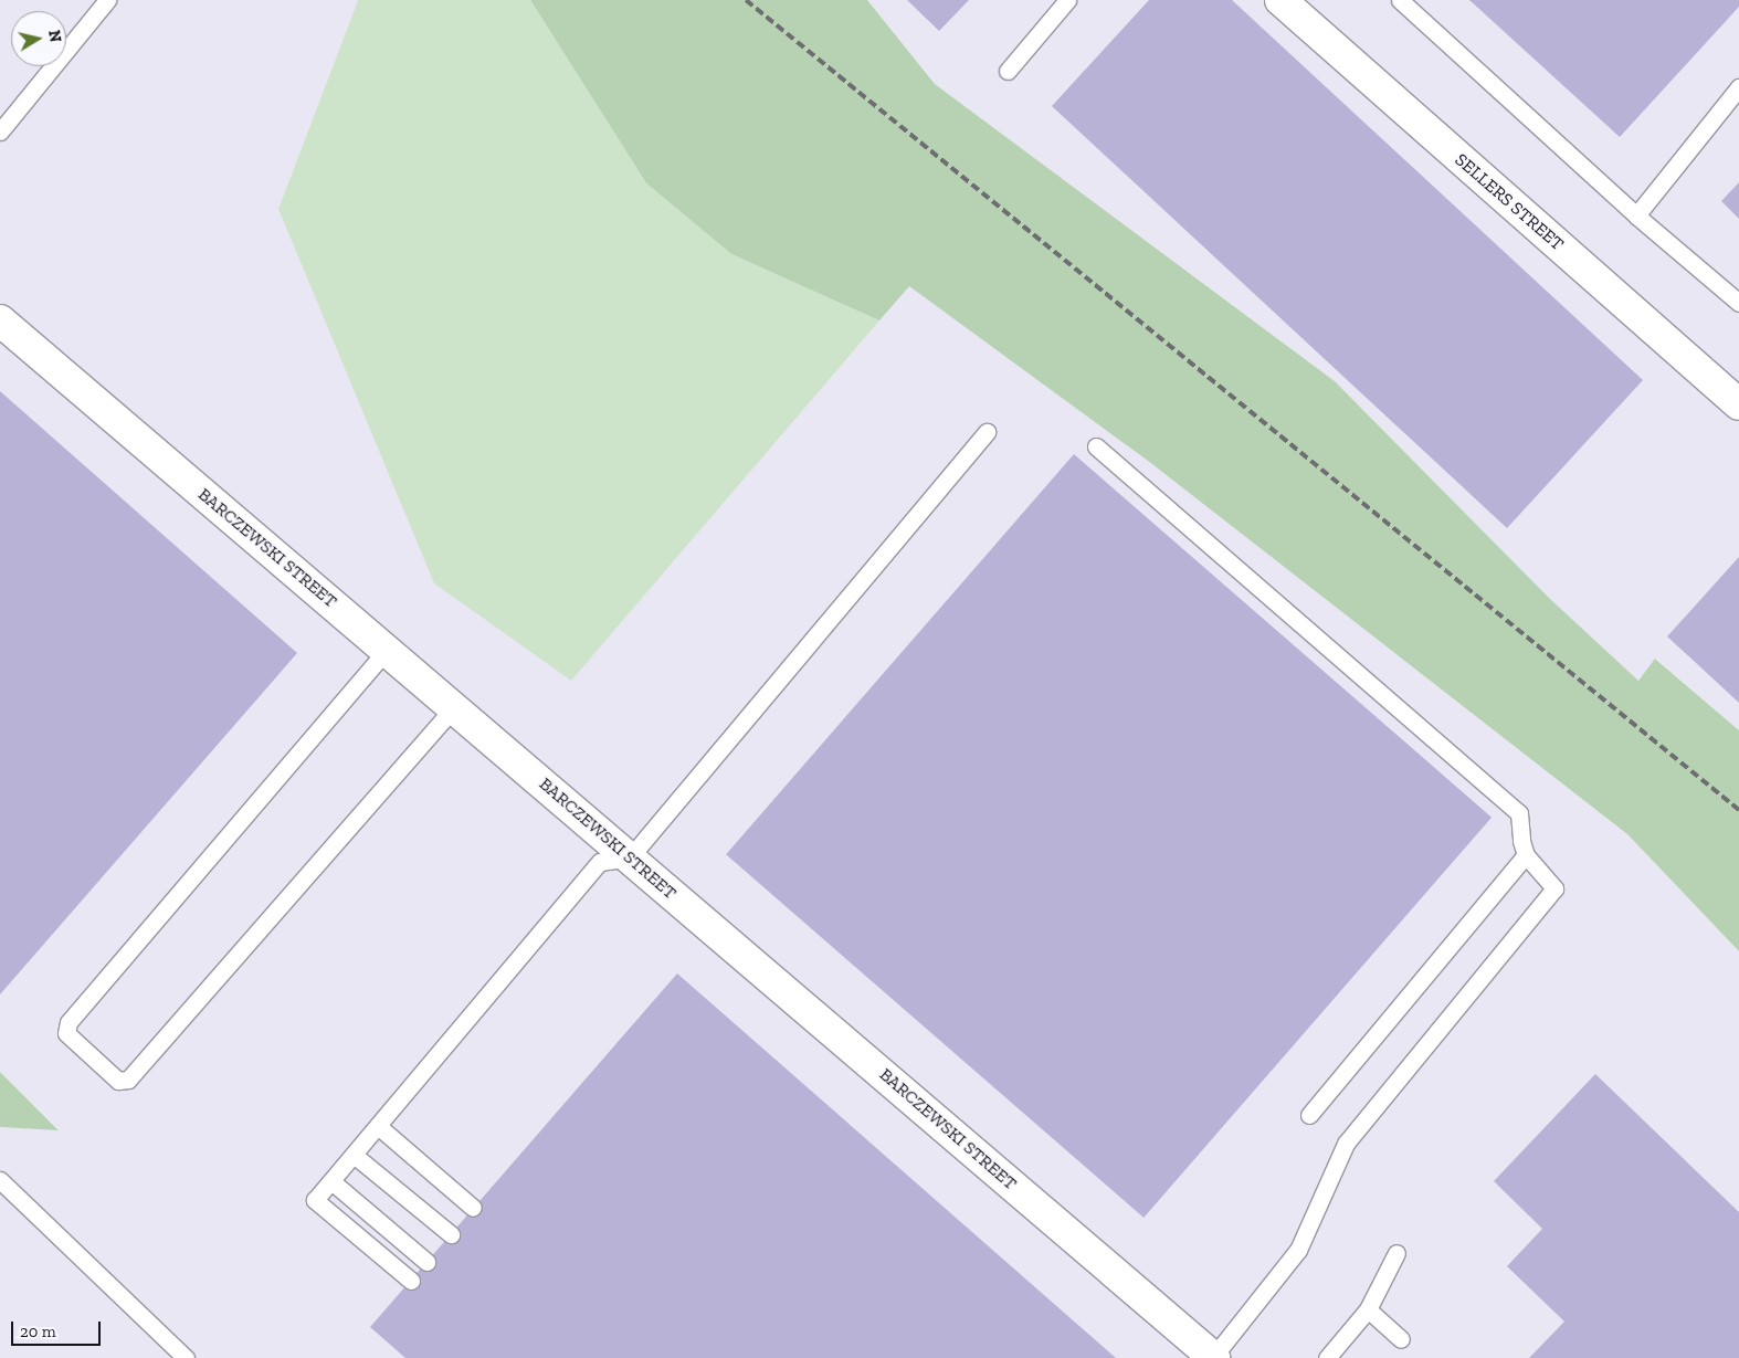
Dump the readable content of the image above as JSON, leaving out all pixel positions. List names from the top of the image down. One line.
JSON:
{"streets":{"street":["SELLERS STREET","BARCZEWSKI STREET"]},"scale_bar":"20 m","north":"right"}
